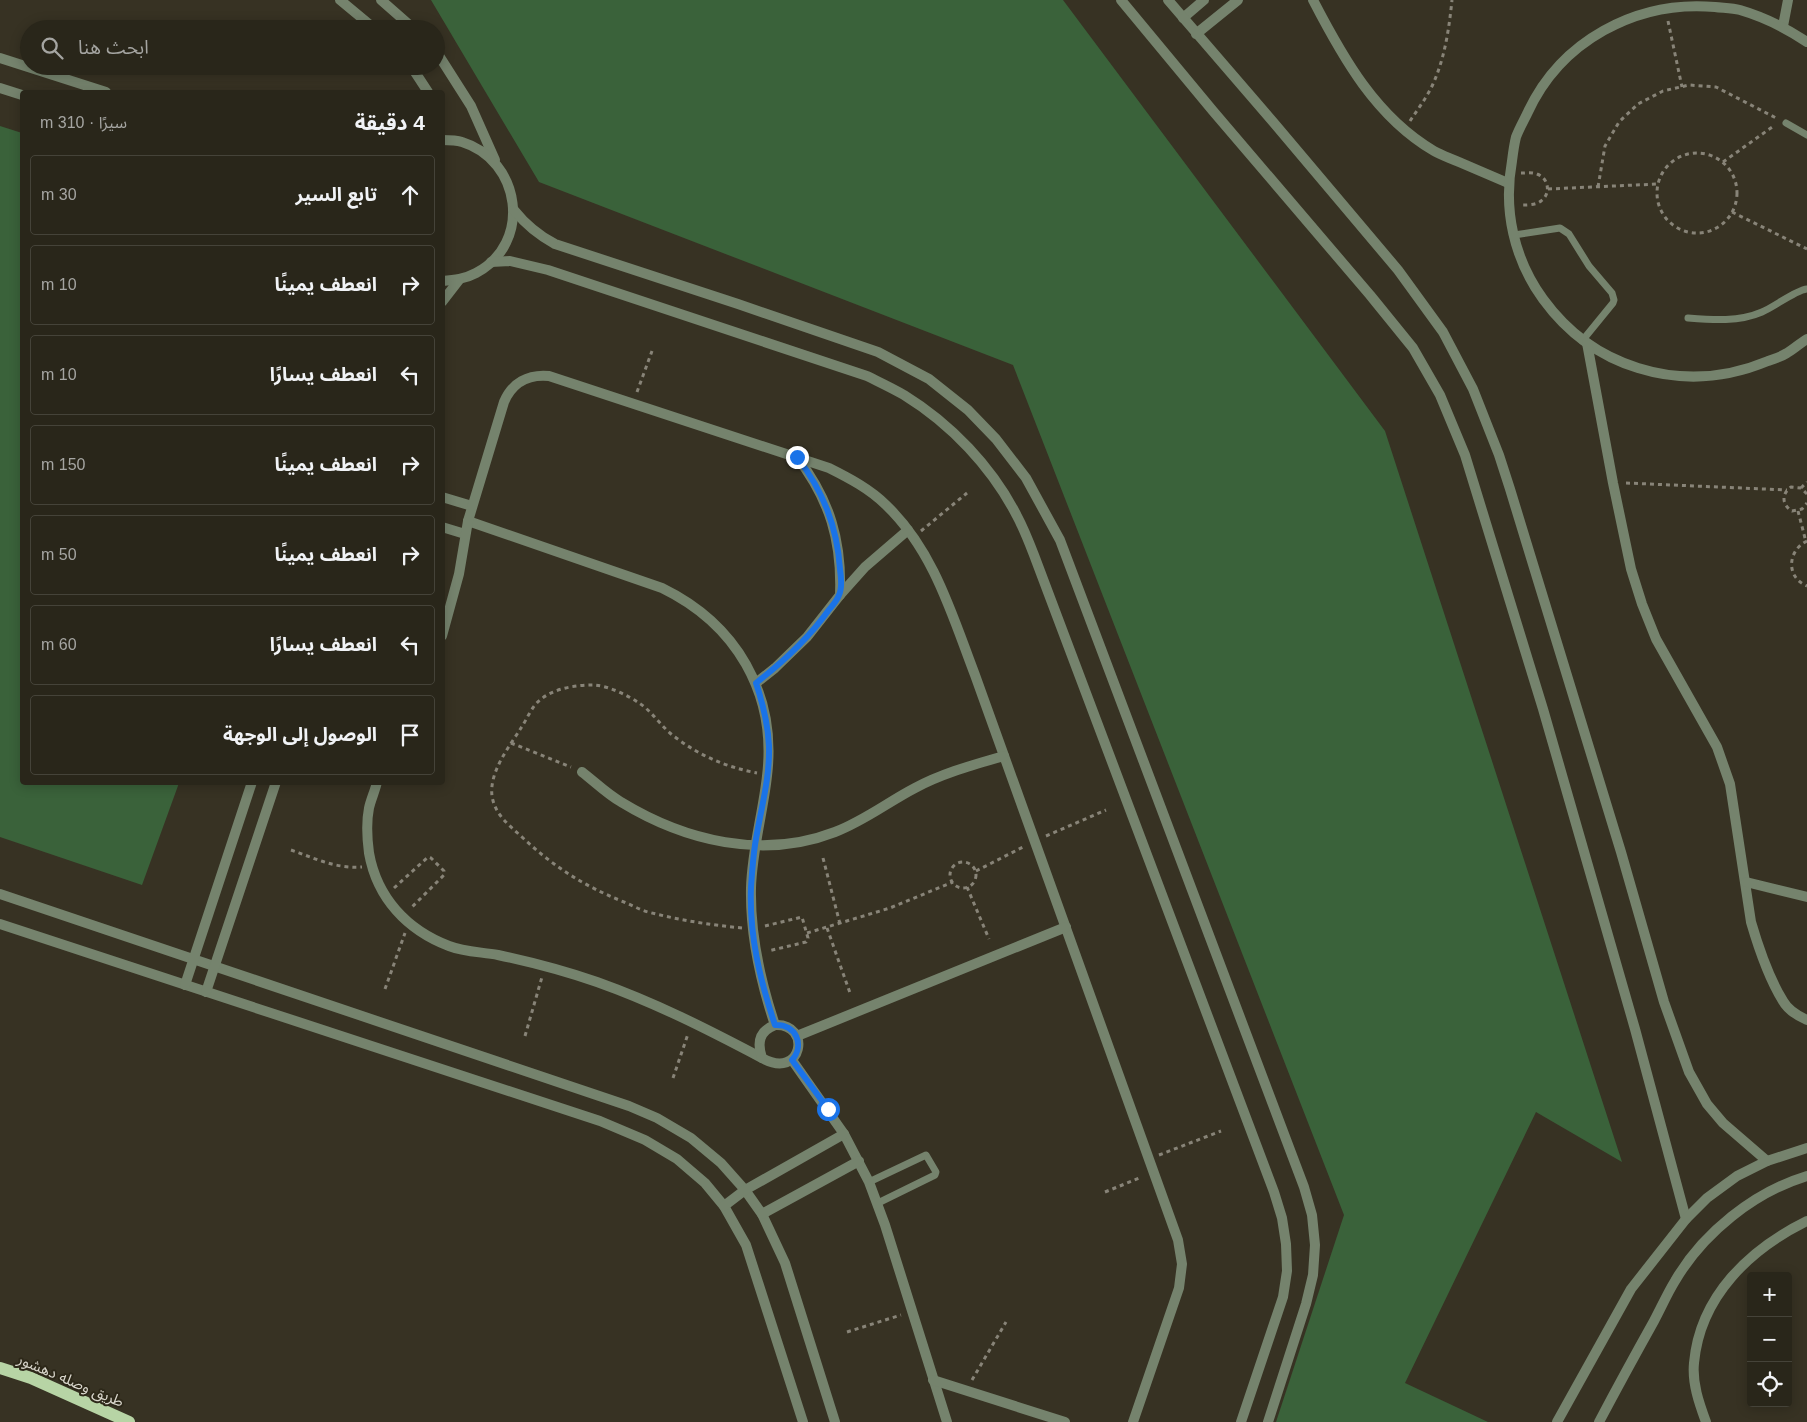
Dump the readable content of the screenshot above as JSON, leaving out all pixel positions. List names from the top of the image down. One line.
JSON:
{"streets":{"main road":["طريق وصله دهشور"]},"page":{"search":"ابحث هنا","heading":["4 دقيقة","سيرًا · 310 m"],"list":[["تابع السير","30 m"],["انعطف يمينًا","10 m"],["انعطف يسارًا","10 m"],["انعطف يمينًا","150 m"],["انعطف يمينًا","50 m"],["انعطف يسارًا","60 m"],"الوصول إلى الوجهة"],"map_buttons":["+","−"]}}
